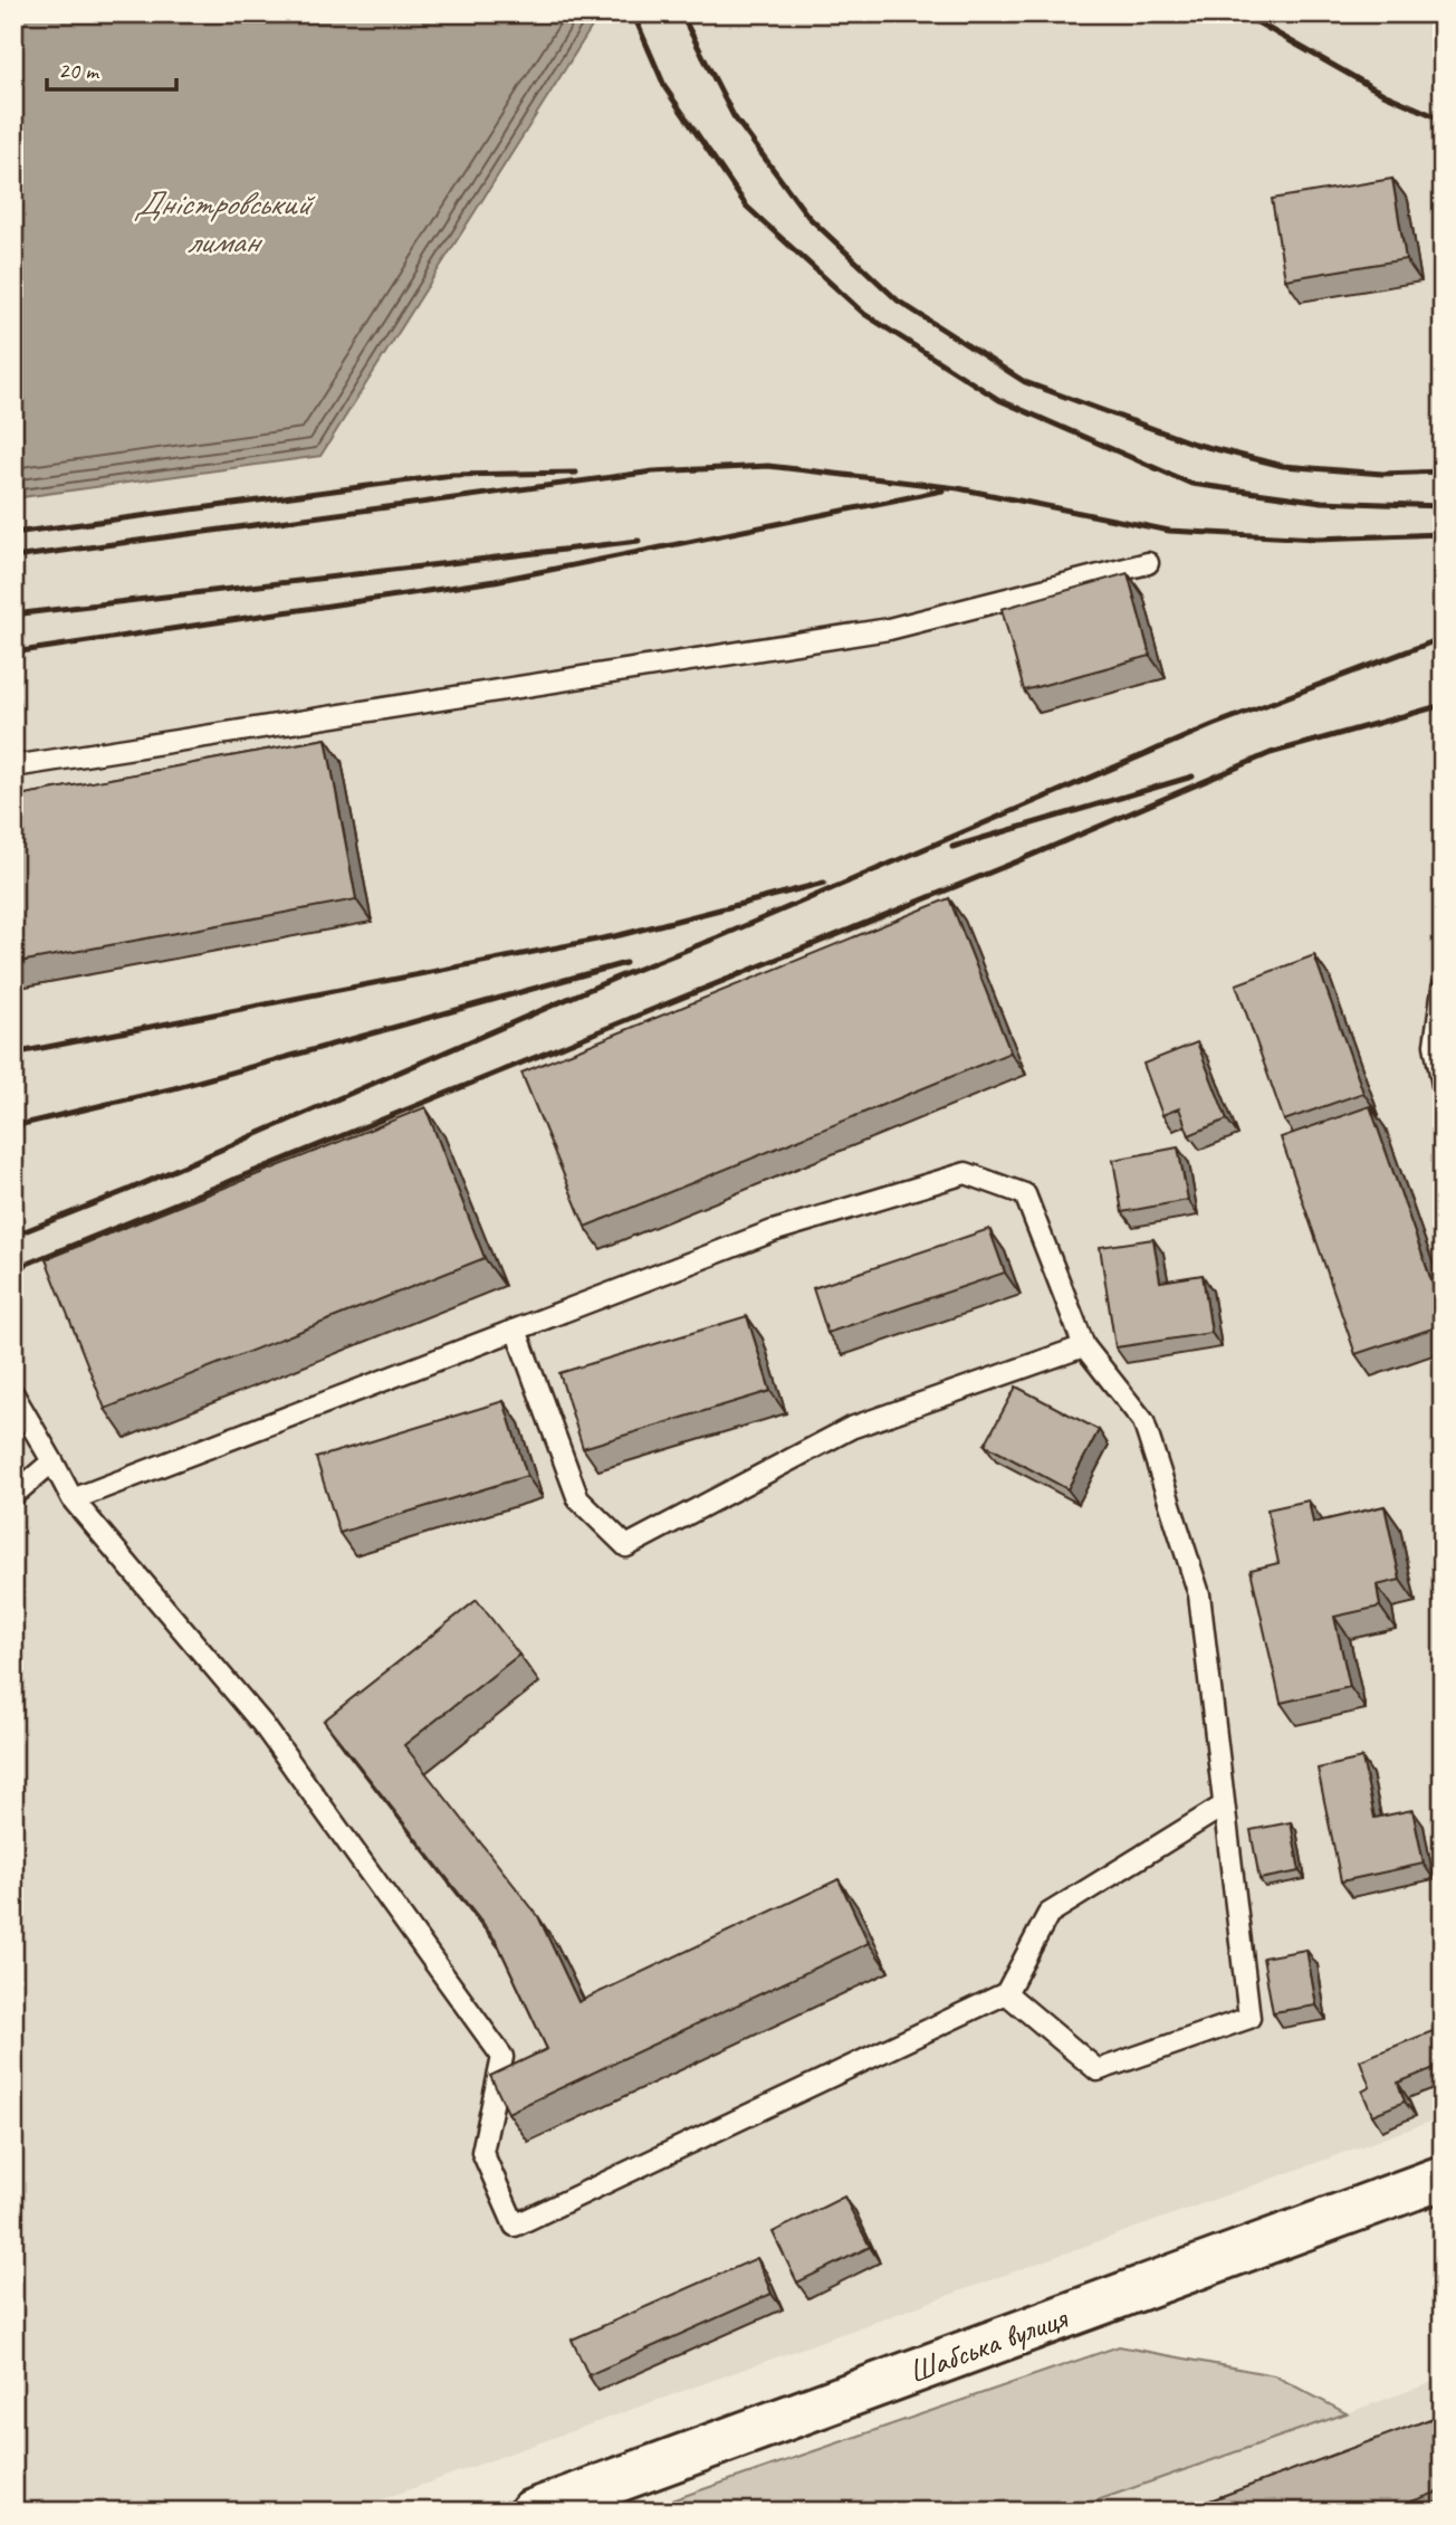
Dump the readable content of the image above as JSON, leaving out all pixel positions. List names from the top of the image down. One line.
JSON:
{"streets":{"street":["Шабська вулиця"]},"water":["Дністровський лиман"],"scale_bar":"20 m"}
